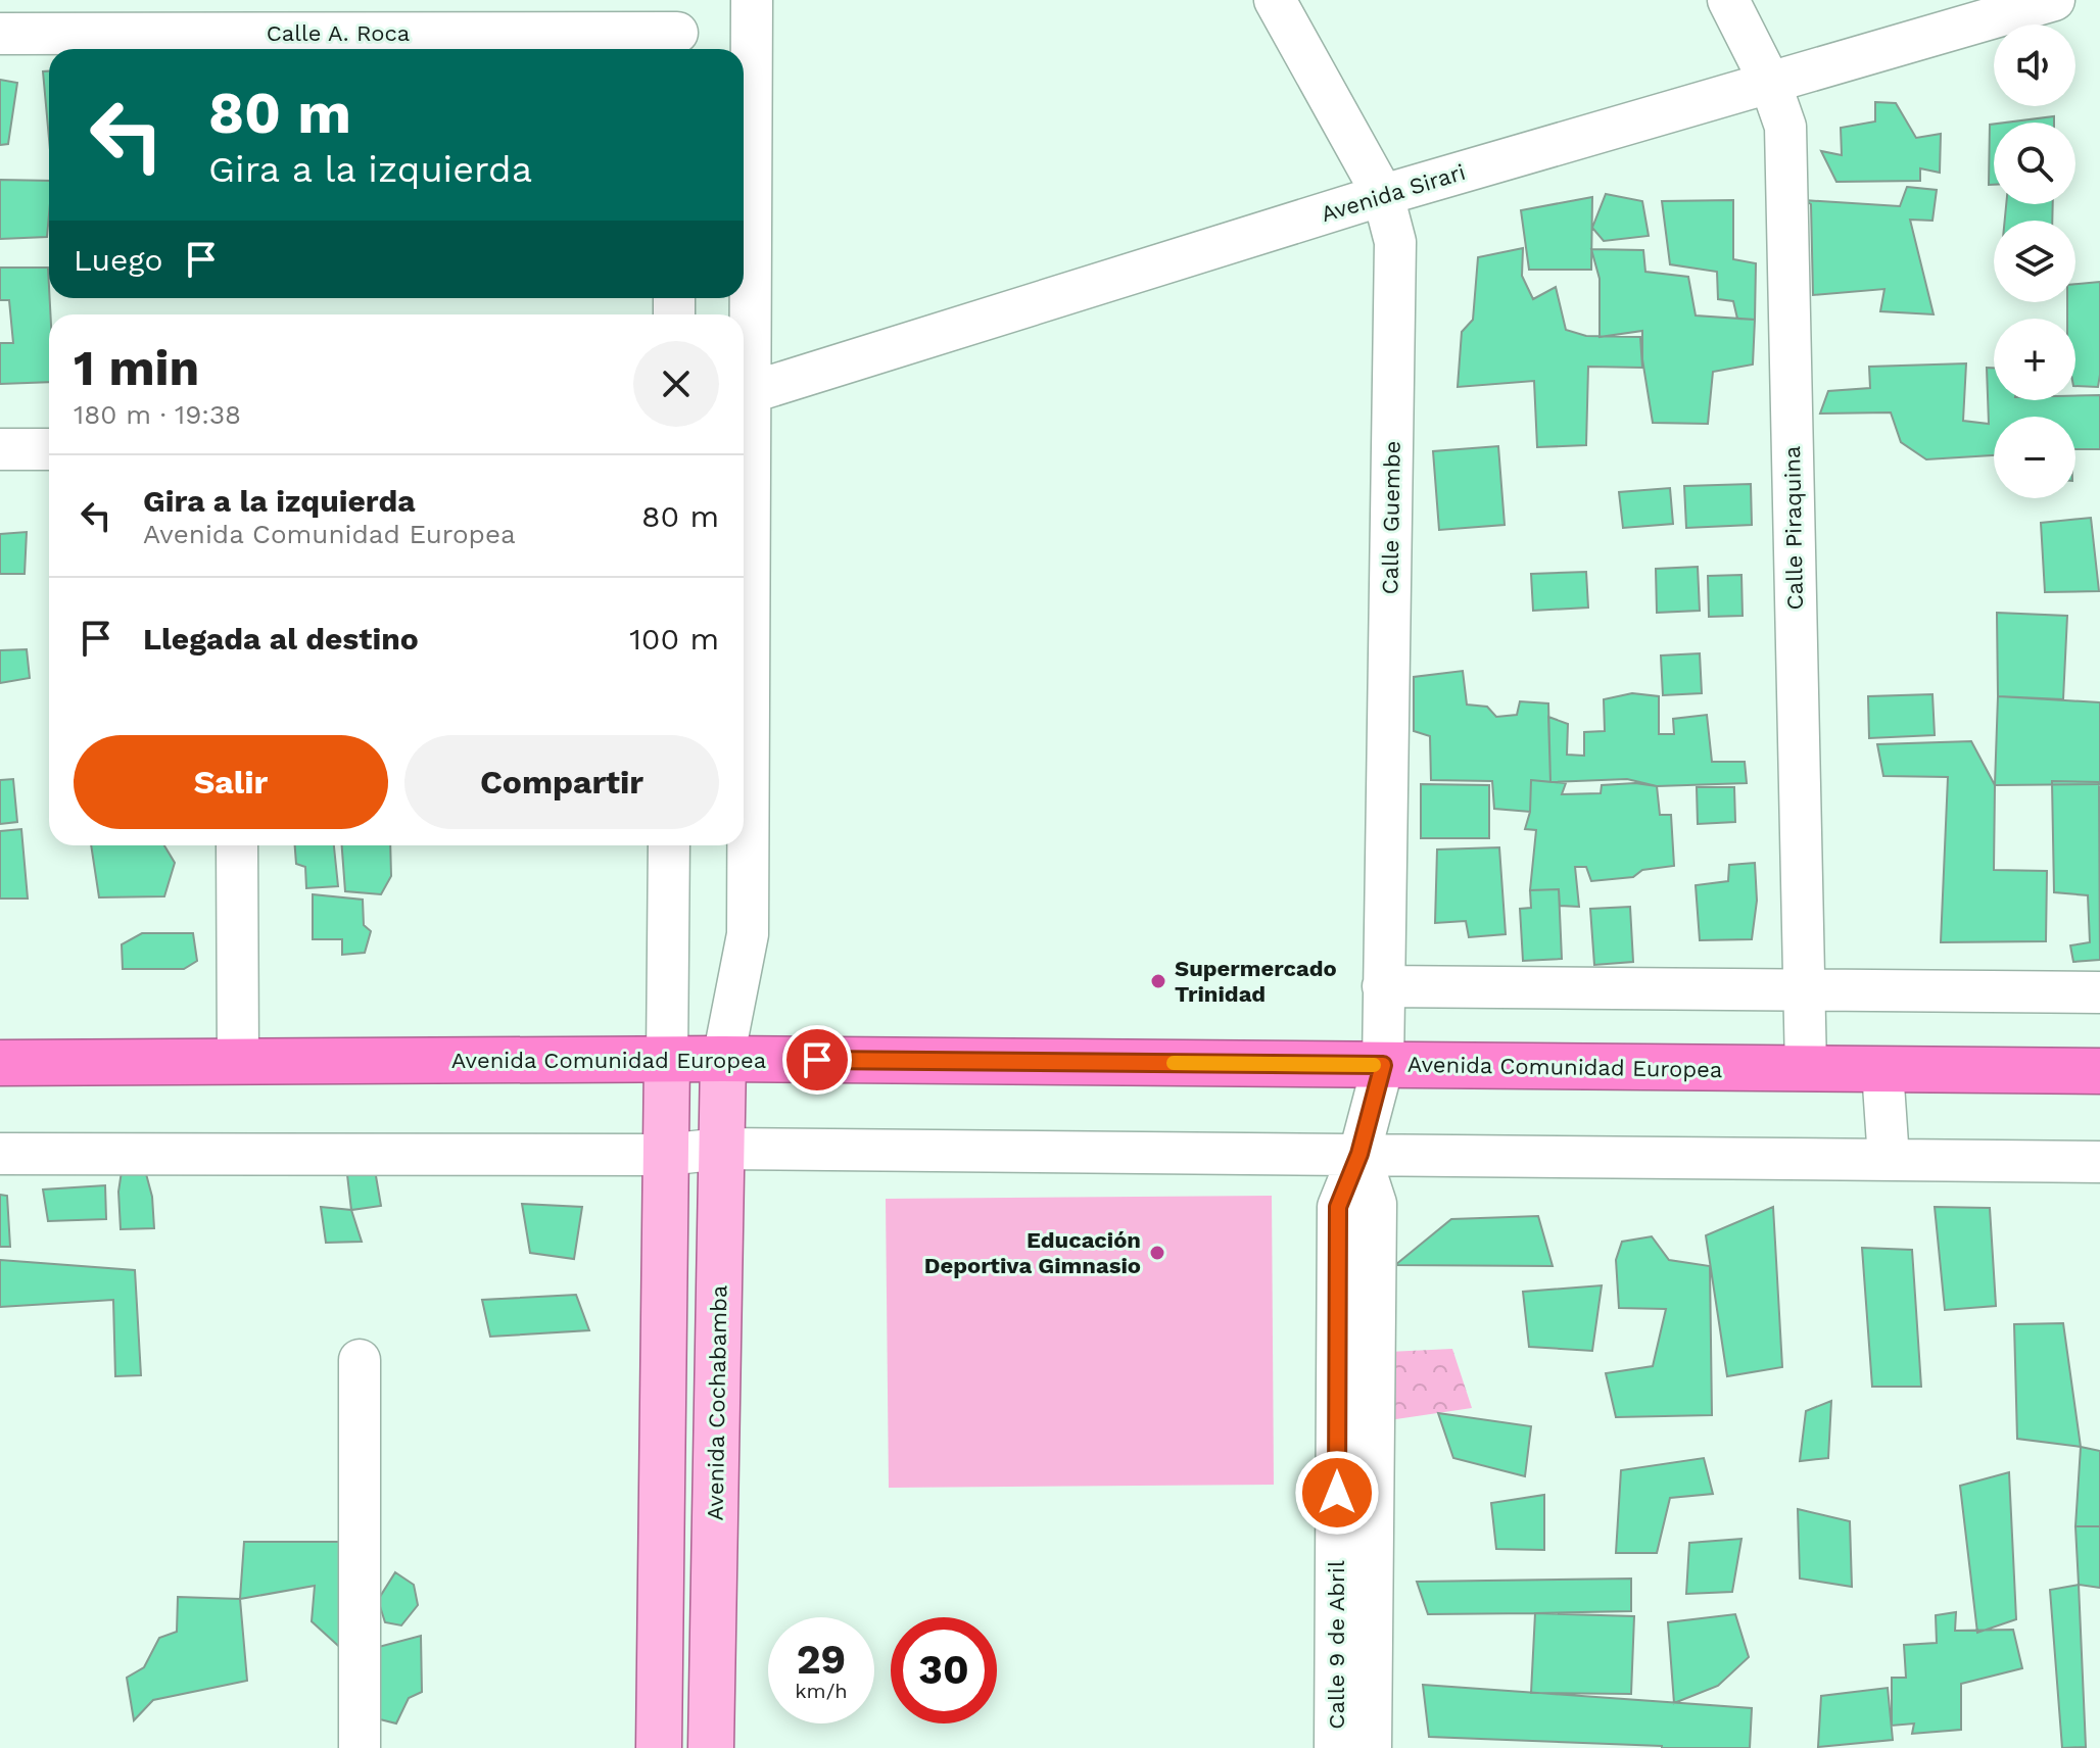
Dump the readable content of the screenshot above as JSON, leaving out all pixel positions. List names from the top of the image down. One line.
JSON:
{"streets":{"highway":["Avenida Comunidad Europea"],"main road":["Avenida Cochabamba"],"street":["Calle A. Roca","Avenida Sirari","Calle Guembe","Calle Piraquina","Calle 9 de Abril"]},"crossings":[["Avenida Sirari","Calle Guembe"],["Avenida Sirari","Calle Piraquina"],["Calle Guembe","Avenida Comunidad Europea"],["Calle Guembe","Calle 9 de Abril"],["Calle Piraquina","Avenida Comunidad Europea"],["Avenida Comunidad Europea","Avenida Cochabamba"],["Avenida Comunidad Europea","Calle 9 de Abril"]],"places":["Supermercado Trinidad","Educación Deportiva Gimnasio"],"page":{"map_buttons":["+","−"],"turn":["80 m","Gira a la izquierda"],"then":"Luego","heading":["1 min","180 m · 19:38"],"list":[{"name":"Gira a la izquierda","note":"Avenida Comunidad Europea","value":"80 m"},{"name":"Llegada al destino","value":"100 m"}],"buttons":["Salir","Compartir"],"speed":"29 km/h","limit":"30"}}
